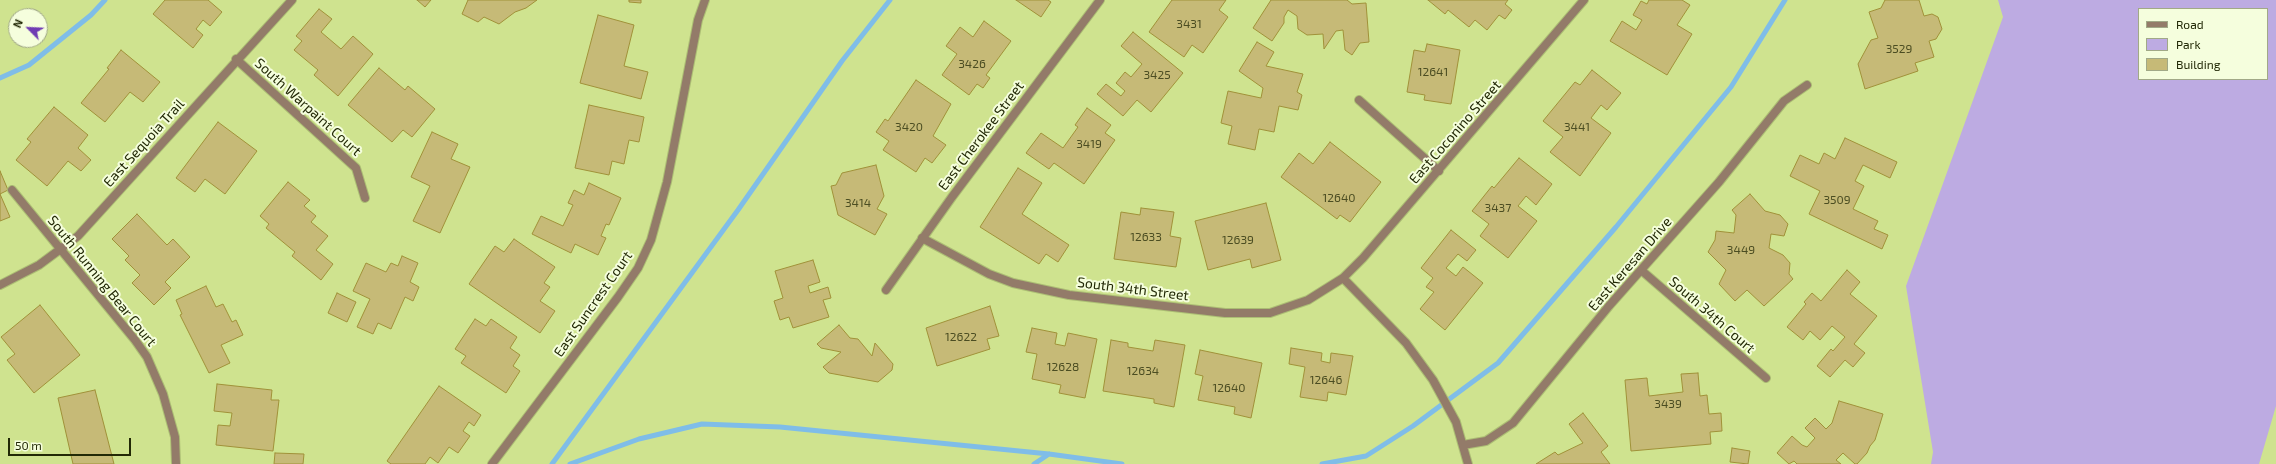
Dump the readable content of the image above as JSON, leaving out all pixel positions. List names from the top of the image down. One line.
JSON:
{"streets":{"street":["South Warpaint Court","East Coconino Street","East Cherokee Street","East Sequoia Trail","East Keresan Drive","South Running Bear Court","South 34th Street","East Suncrest Court","South 34th Court"]},"crossings":[["South Warpaint Court","East Sequoia Trail"],["East Coconino Street","South 34th Street"],["East Cherokee Street","South 34th Street"],["East Sequoia Trail","South Running Bear Court"],["East Keresan Drive","South 34th Court"]],"house_numbers":["3431","3529","3426","12641","3425","3420","3441","3419","12640","3509","3414","3437","12633","12639","3449","12622","12628","12634","12646","12640","3439"],"legend":["Road","Park","Building"],"scale_bar":"50 m","north":"top left"}
